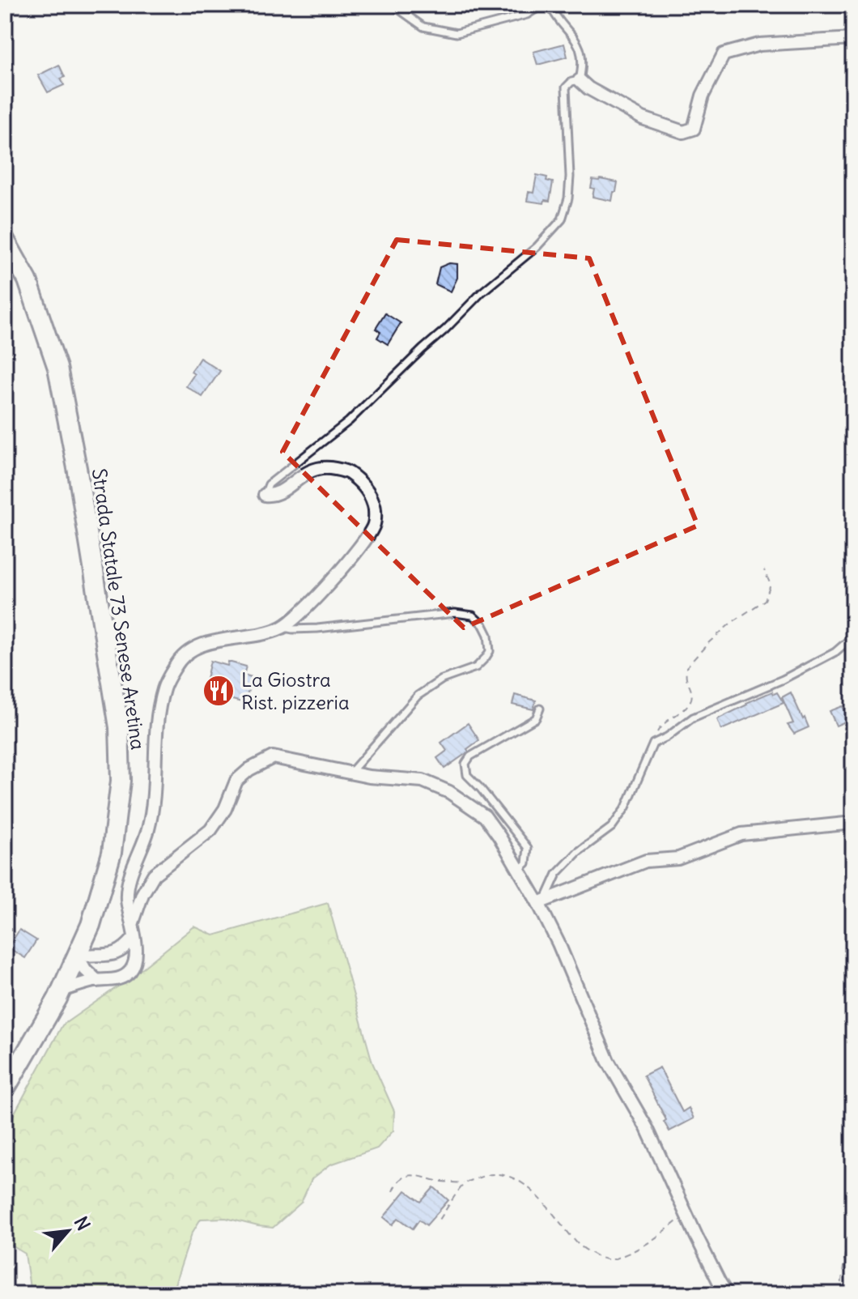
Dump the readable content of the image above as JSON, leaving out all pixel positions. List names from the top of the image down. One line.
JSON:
{"streets":{"main road":["Strada Statale 73 Senese Aretina"]},"places":{"restaurant":["La Giostra Rist. pizzeria"]},"north":"top right"}
